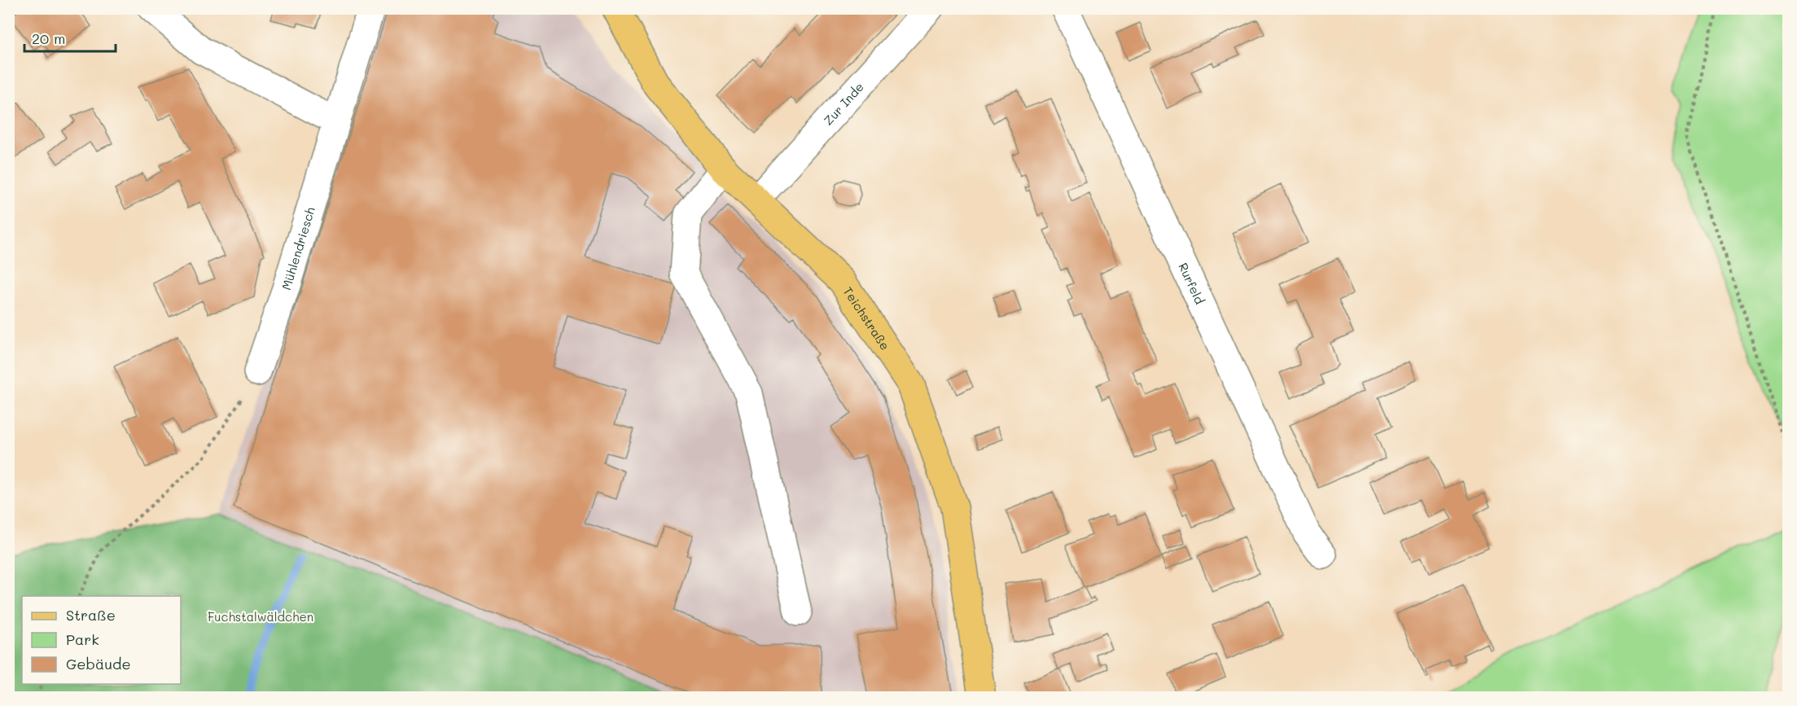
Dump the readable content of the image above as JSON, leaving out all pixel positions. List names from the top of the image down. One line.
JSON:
{"streets":{"main road":["Teichstraße"],"street":["Zur Inde","Mühlendriesch","Rurfeld"]},"crossings":[["Zur Inde","Teichstraße"]],"parks":["Fuchstalwäldchen"],"legend":["Straße","Park","Gebäude"],"scale_bar":"20 m"}
